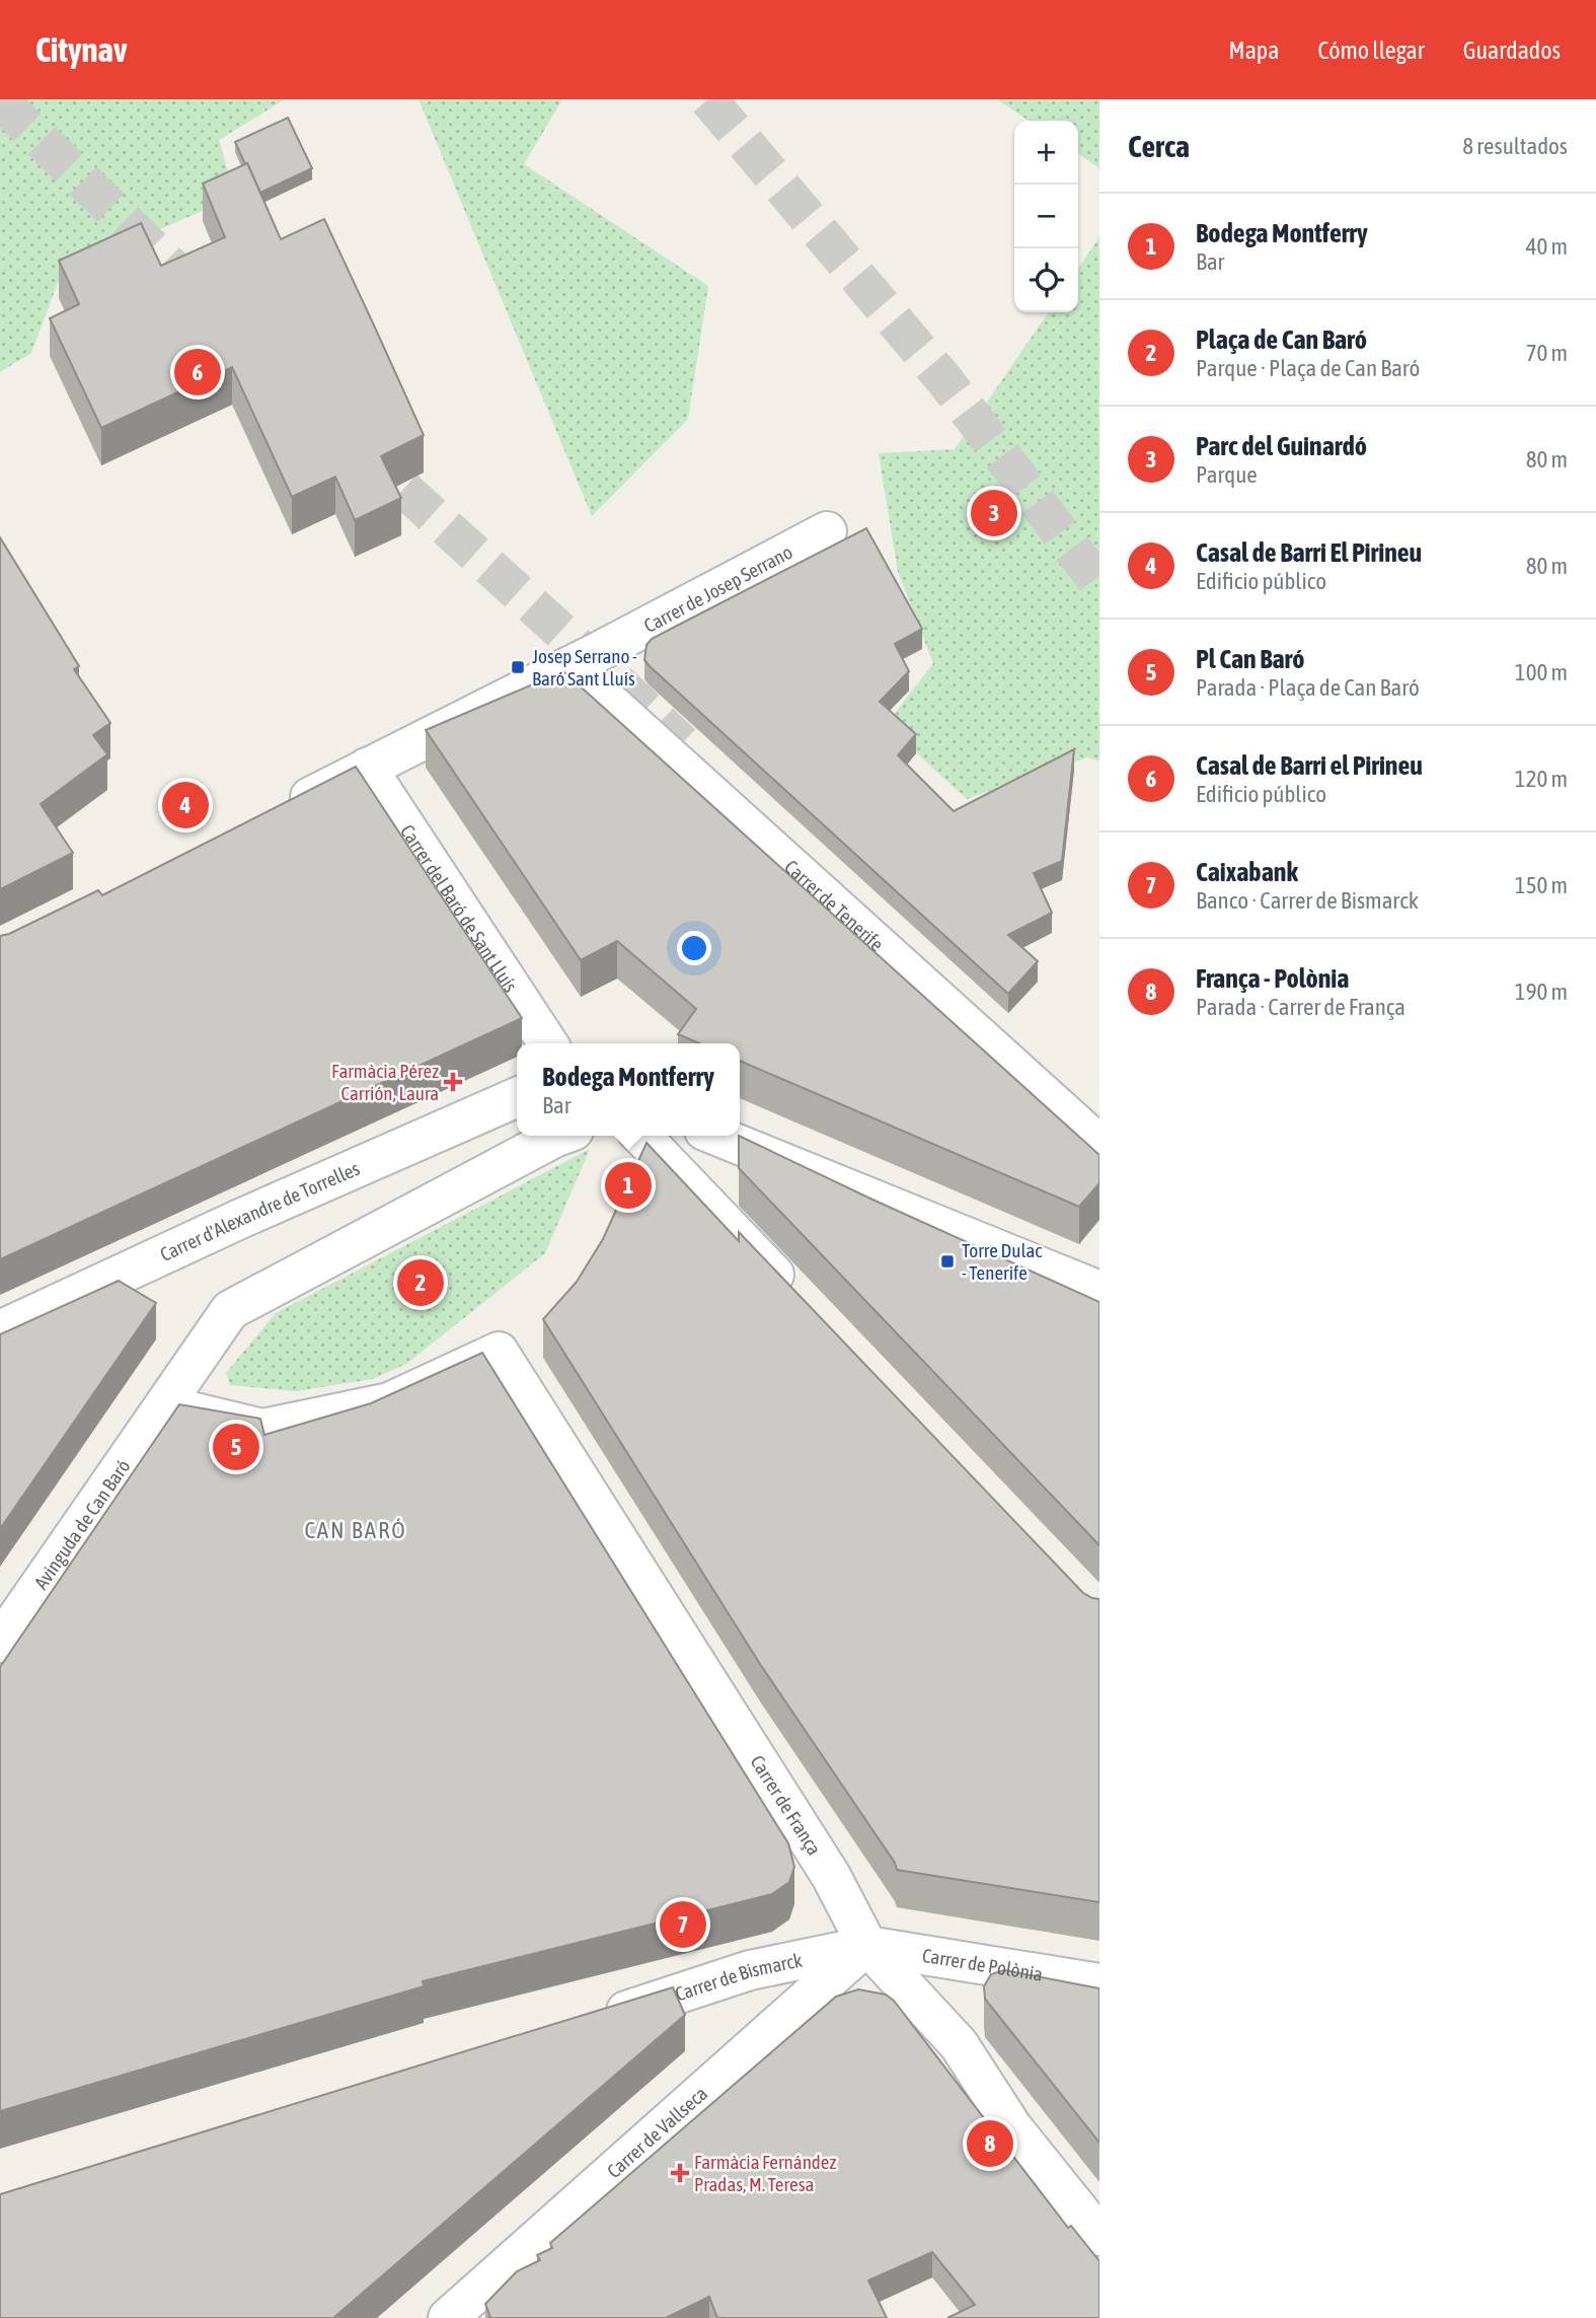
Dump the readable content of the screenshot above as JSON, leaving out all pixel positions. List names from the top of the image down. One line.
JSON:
{"streets":{"street":["Carrer de Josep Serrano","Carrer de Tenerife","Carrer del Baró de Sant Lluís","Carrer d'Alexandre de Torrelles","Avinguda de Can Baró","Carrer de França","Carrer de Polònia","Carrer de Bismarck","Carrer de Vallseca"]},"crossings":[["Carrer de Josep Serrano","Carrer de Tenerife"],["Carrer de Josep Serrano","Carrer del Baró de Sant Lluís"],["Avinguda de Can Baró","Carrer de França"],["Carrer de França","Carrer de Polònia"],["Carrer de França","Carrer de Bismarck"],["Carrer de França","Carrer de Vallseca"],["Carrer de Polònia","Carrer de Bismarck"],["Carrer de Polònia","Carrer de Vallseca"],["Carrer de Bismarck","Carrer de Vallseca"]],"districts":["CAN BARÓ"],"places":{"transit":["Josep Serrano - Baró Sant Lluís","Torre Dulac - Tenerife"],"health":["Farmàcia Pérez Carrión, Laura","Farmàcia Fernández Pradas, M. Teresa"]},"page":{"header":"Citynav","nav":["Mapa","Cómo llegar","Guardados"],"heading":["Cerca","8 resultados"],"map_buttons":["+","−"],"list":[{"mark":"1","name":"Bodega Montferry","note":"Bar","value":"40 m"},{"mark":"2","name":"Plaça de Can Baró","note":"Parque · Plaça de Can Baró","value":"70 m"},{"mark":"3","name":"Parc del Guinardó","note":"Parque","value":"80 m"},{"mark":"4","name":"Casal de Barri El Pirineu","note":"Edificio público","value":"80 m"},{"mark":"5","name":"Pl Can Baró","note":"Parada · Plaça de Can Baró","value":"100 m"},{"mark":"6","name":"Casal de Barri el Pirineu","note":"Edificio público","value":"120 m"},{"mark":"7","name":"Caixabank","note":"Banco · Carrer de Bismarck","value":"150 m"},{"mark":"8","name":"França - Polònia","note":"Parada · Carrer de França","value":"190 m"}],"pins":["6","3","4","1","2","5","7","8"],"popup":["Bodega Montferry","Bar"]}}
